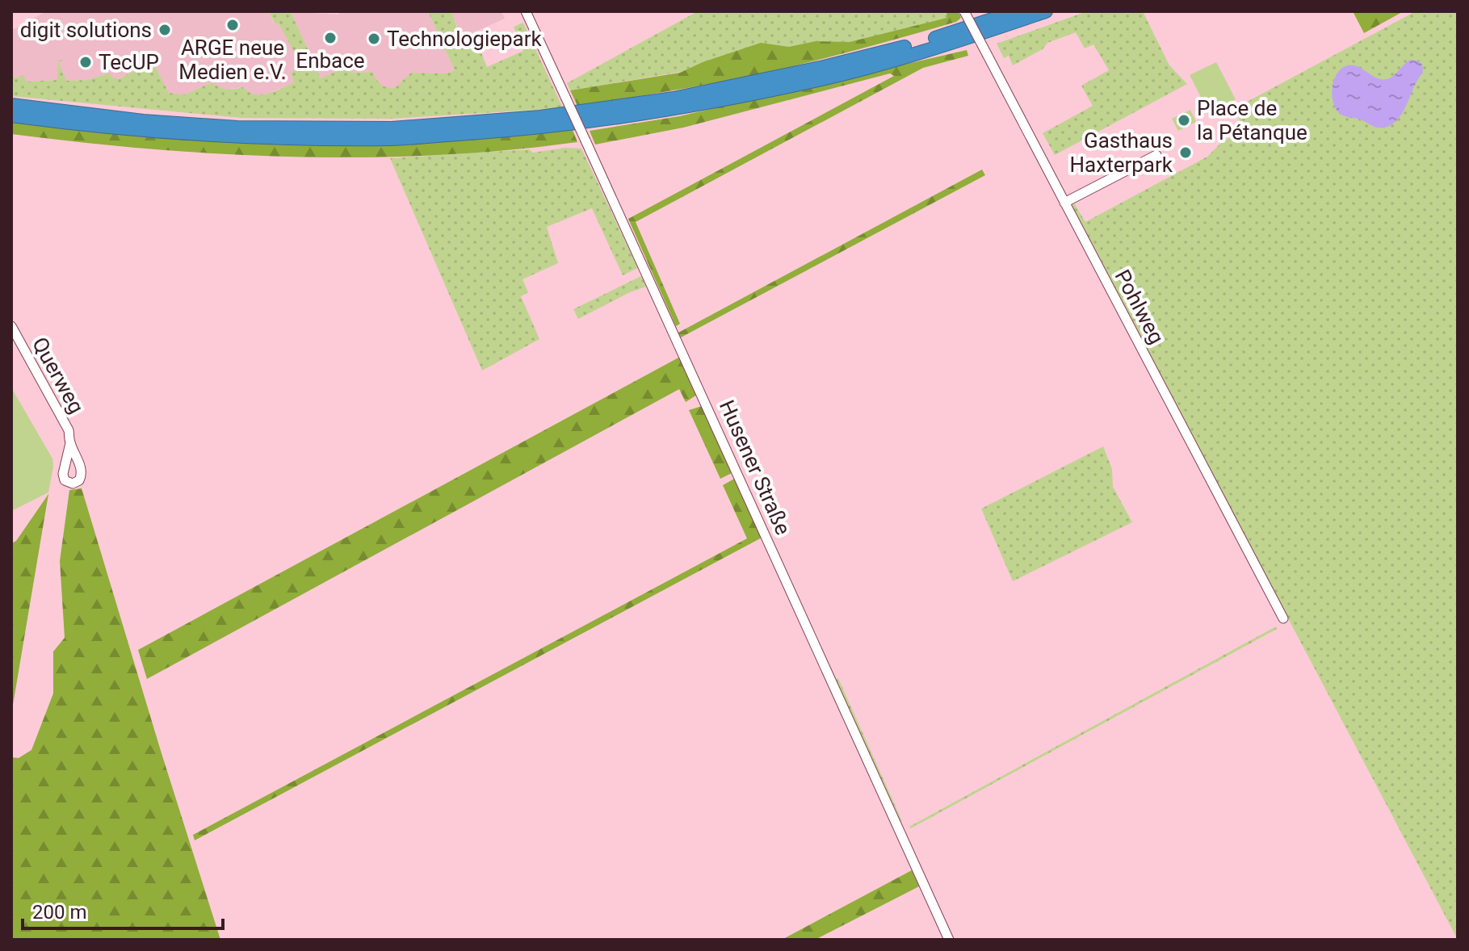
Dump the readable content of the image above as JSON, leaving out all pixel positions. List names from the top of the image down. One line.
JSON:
{"streets":{"street":["Pohlweg","Querweg","Husener Straße"]},"places":["ARGE neue Medien e.V.","digit solutions","Enbace","Technologiepark","TecUP","Place de la Pétanque","Gasthaus Haxterpark"],"scale_bar":"200 m"}
